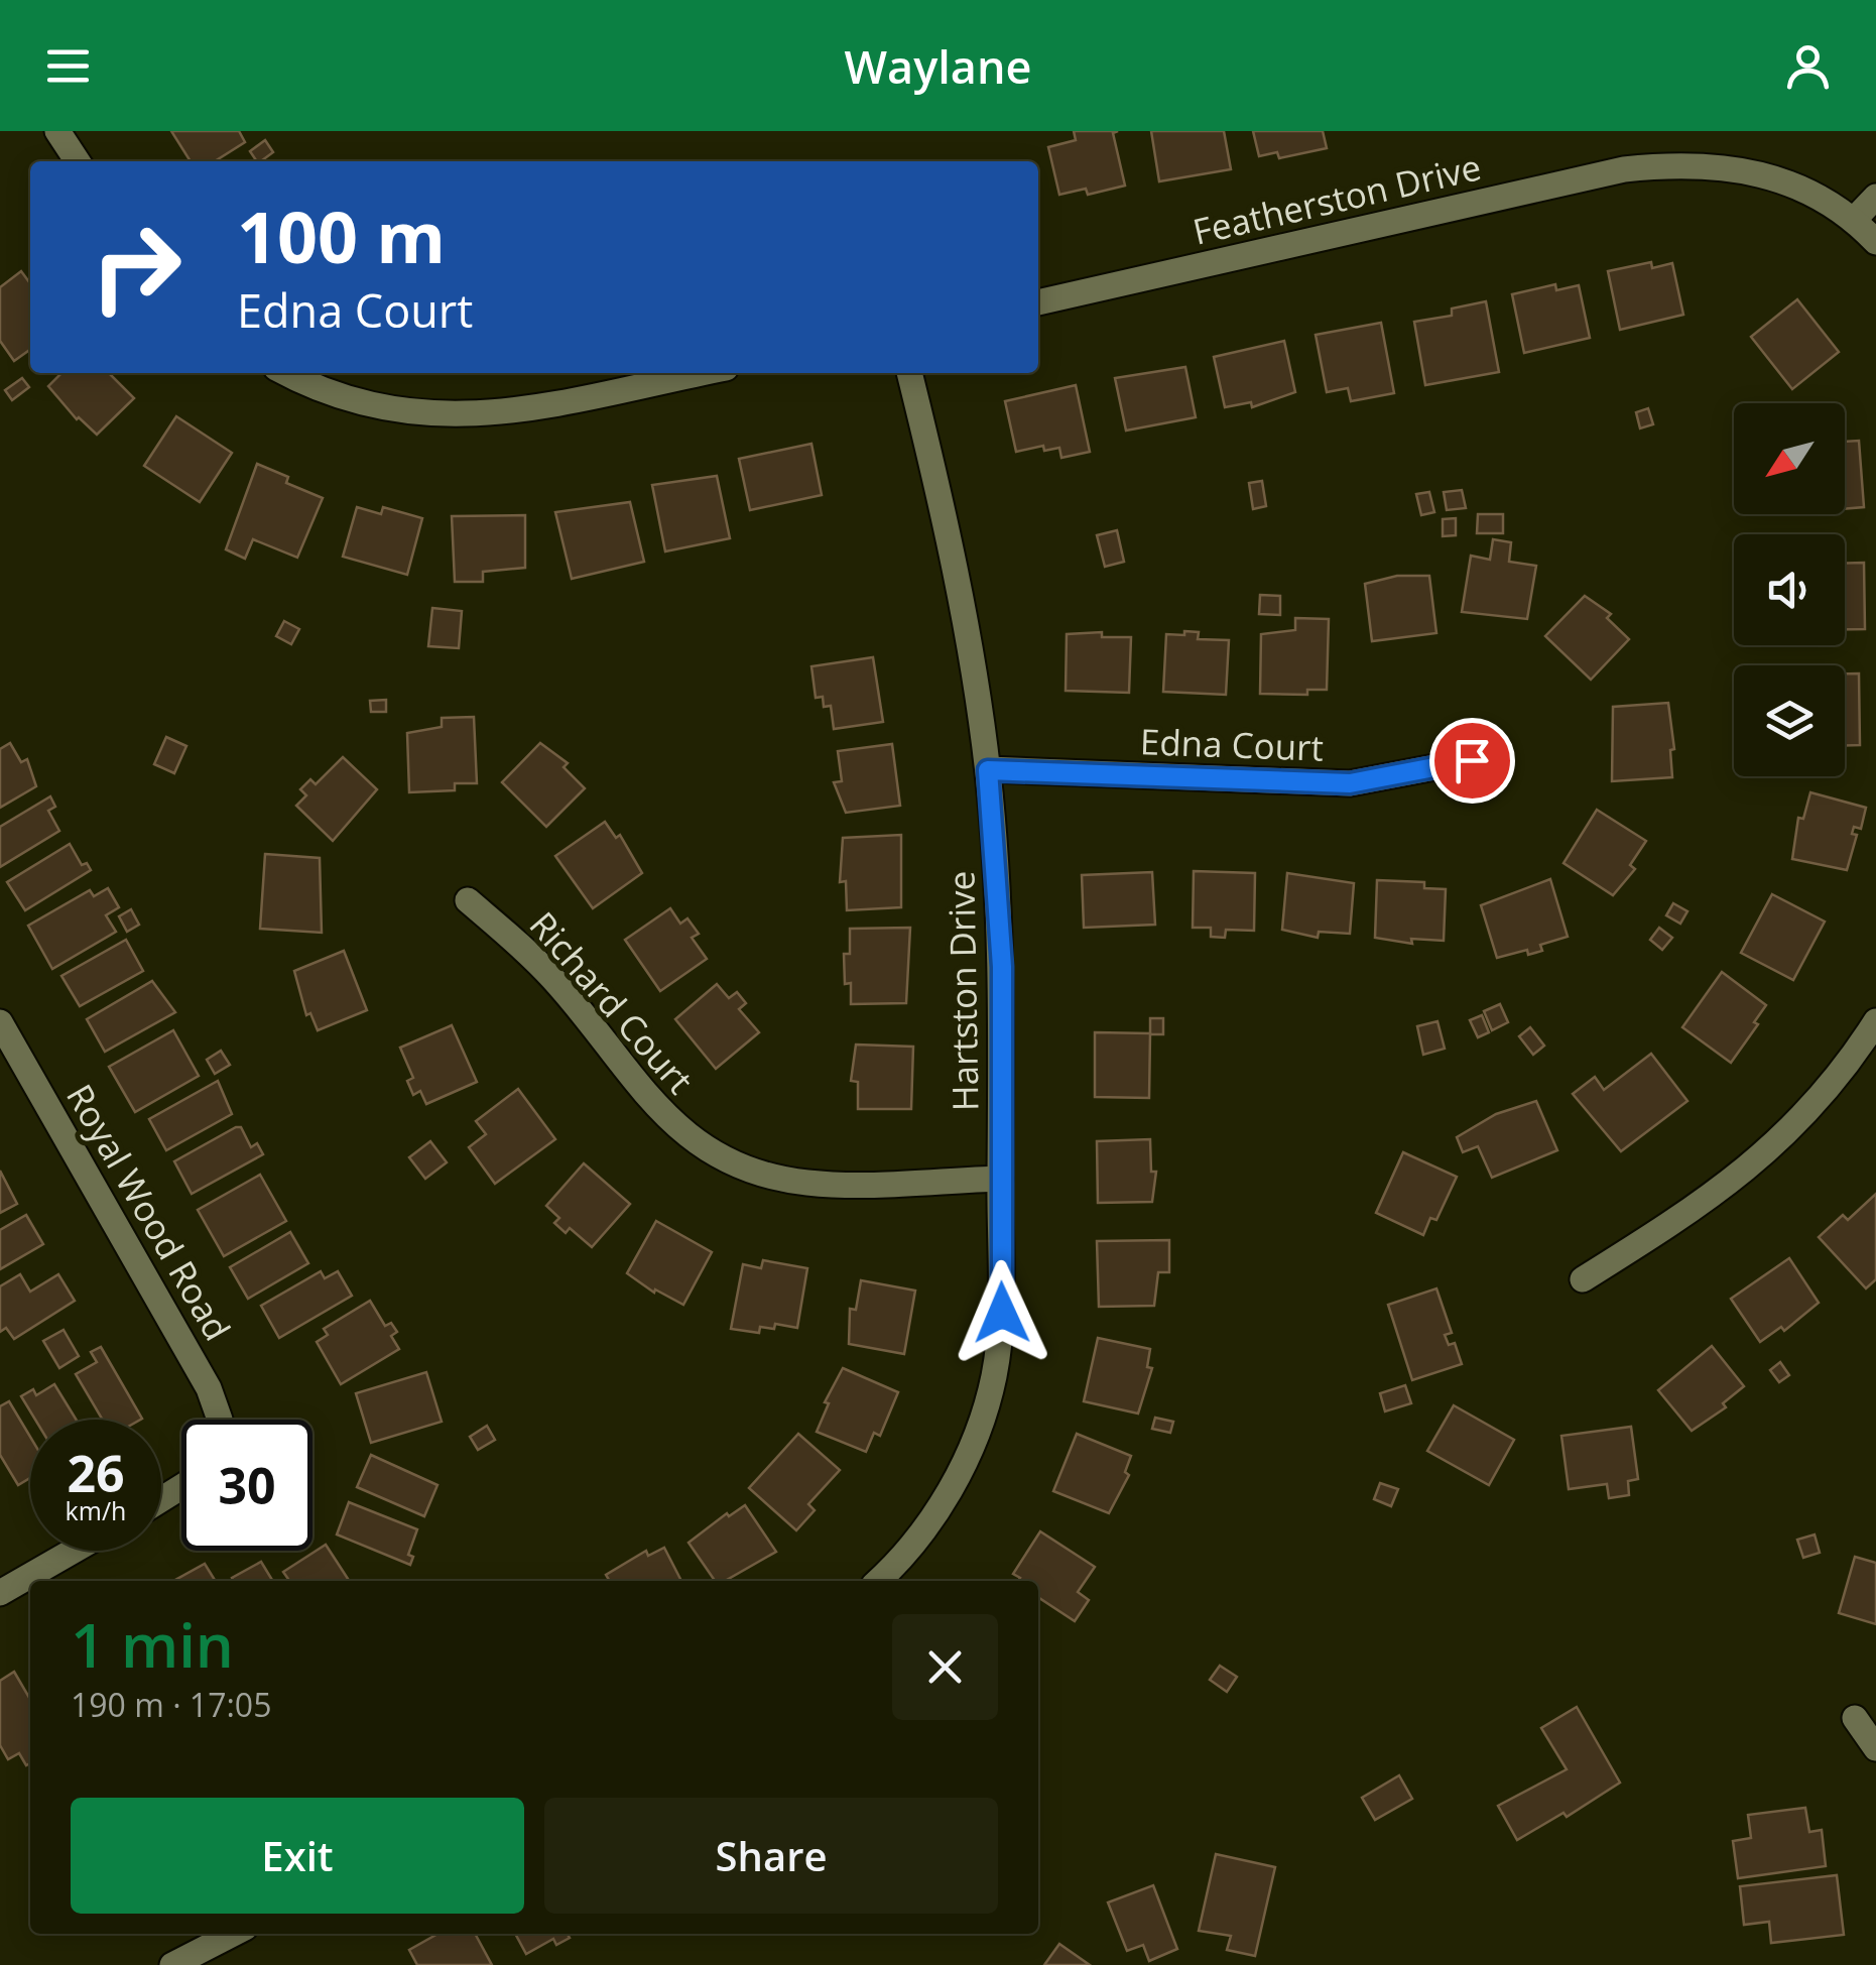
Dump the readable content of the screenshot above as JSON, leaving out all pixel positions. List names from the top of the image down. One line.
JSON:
{"streets":{"street":["Featherston Drive","Edna Court","Hartston Drive","Richard Court","Royal Wood Road"]},"crossings":[["Edna Court","Hartston Drive"],["Hartston Drive","Richard Court"]],"north":"bottom left","page":{"header":"Waylane","turn":["100 m","Edna Court"],"speed":"26 km/h","limit":"30","heading":["1 min","190 m · 17:05"],"buttons":["Exit","Share"]}}
